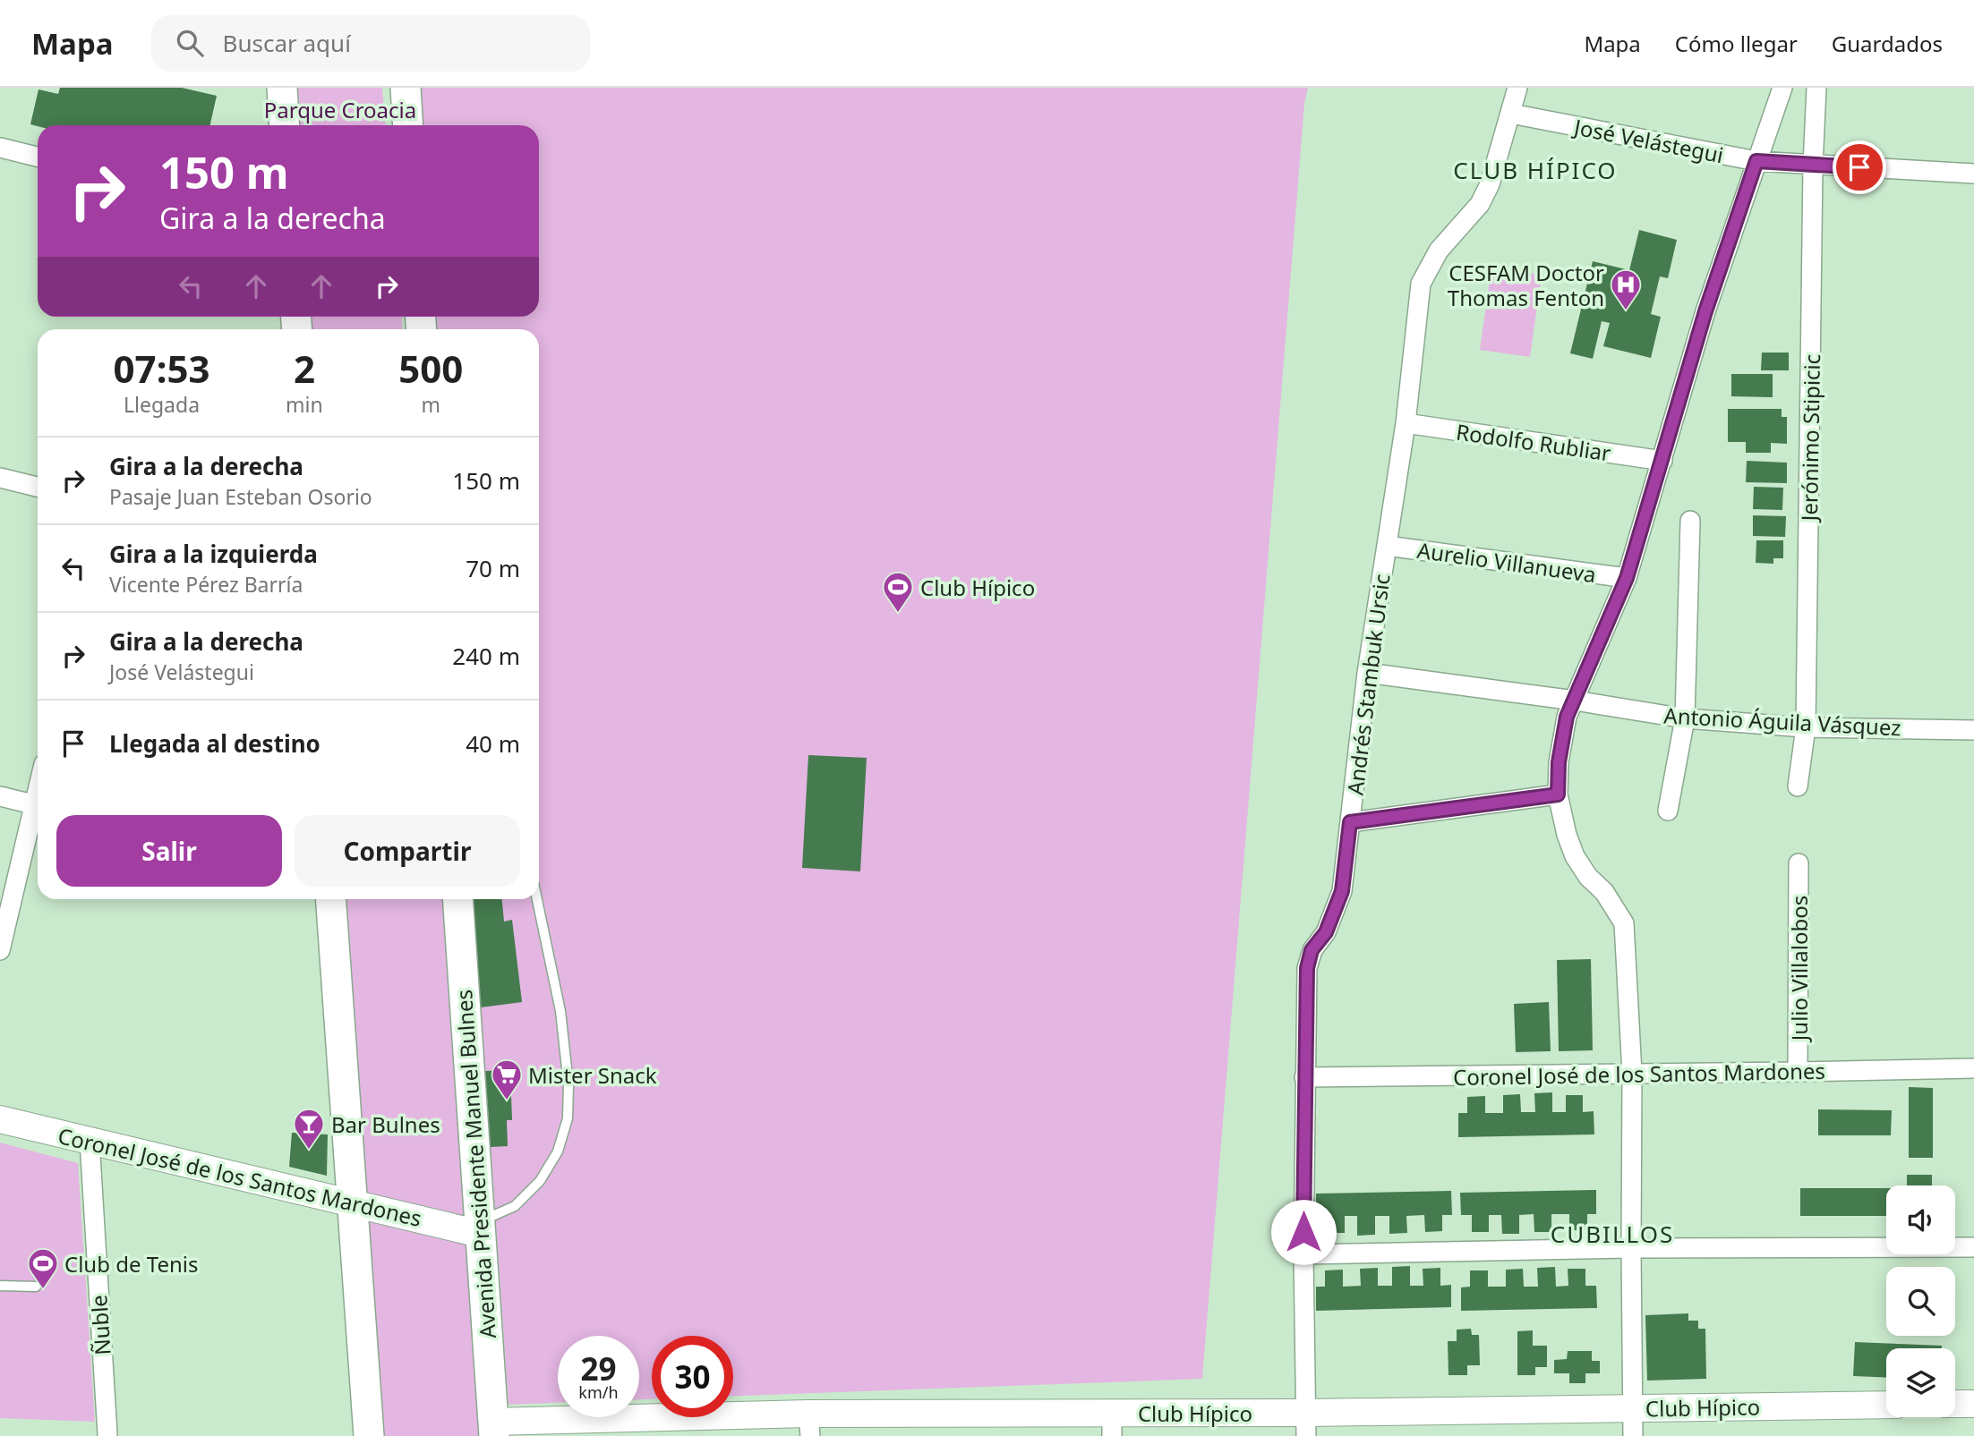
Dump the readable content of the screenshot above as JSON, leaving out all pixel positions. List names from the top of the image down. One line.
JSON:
{"streets":{"main road":["Avenida Presidente Manuel Bulnes"],"street":["José Velástegui","Jerónimo Stipicic","Rodolfo Rubliar","Aurelio Villanueva","Andrés Stambuk Ursic","Antonio Águila Vásquez","Julio Villalobos","Coronel José de los Santos Mardones","Ñuble","Club Hípico"]},"crossings":[["José Velástegui","Jerónimo Stipicic"],["José Velástegui","Andrés Stambuk Ursic"],["Jerónimo Stipicic","Antonio Águila Vásquez"],["Rodolfo Rubliar","Andrés Stambuk Ursic"],["Aurelio Villanueva","Andrés Stambuk Ursic"],["Andrés Stambuk Ursic","Antonio Águila Vásquez"],["Andrés Stambuk Ursic","Coronel José de los Santos Mardones"],["Andrés Stambuk Ursic","Club Hípico"],["Julio Villalobos","Coronel José de los Santos Mardones"],["Coronel José de los Santos Mardones","Avenida Presidente Manuel Bulnes"],["Coronel José de los Santos Mardones","Ñuble"],["Avenida Presidente Manuel Bulnes","Club Hípico"]],"districts":["CLUB HÍPICO","CUBILLOS"],"parks":["Parque Croacia"],"places":{"hospital":["CESFAM Doctor Thomas Fenton"],"sports":["Club Hípico","Club de Tenis"],"supermarket":["Mister Snack"],"bar":["Bar Bulnes"]},"page":{"header":"Mapa","search":"Buscar aquí","nav":["Mapa","Cómo llegar","Guardados"],"turn":["150 m","Gira a la derecha"],"eta":["07:53","Llegada","2","min","500","m"],"list":[{"name":"Gira a la derecha","note":"Pasaje Juan Esteban Osorio","value":"150 m"},{"name":"Gira a la izquierda","note":"Vicente Pérez Barría","value":"70 m"},{"name":"Gira a la derecha","note":"José Velástegui","value":"240 m"},{"name":"Llegada al destino","value":"40 m"}],"buttons":["Salir","Compartir"],"speed":"29 km/h","limit":"30"}}
